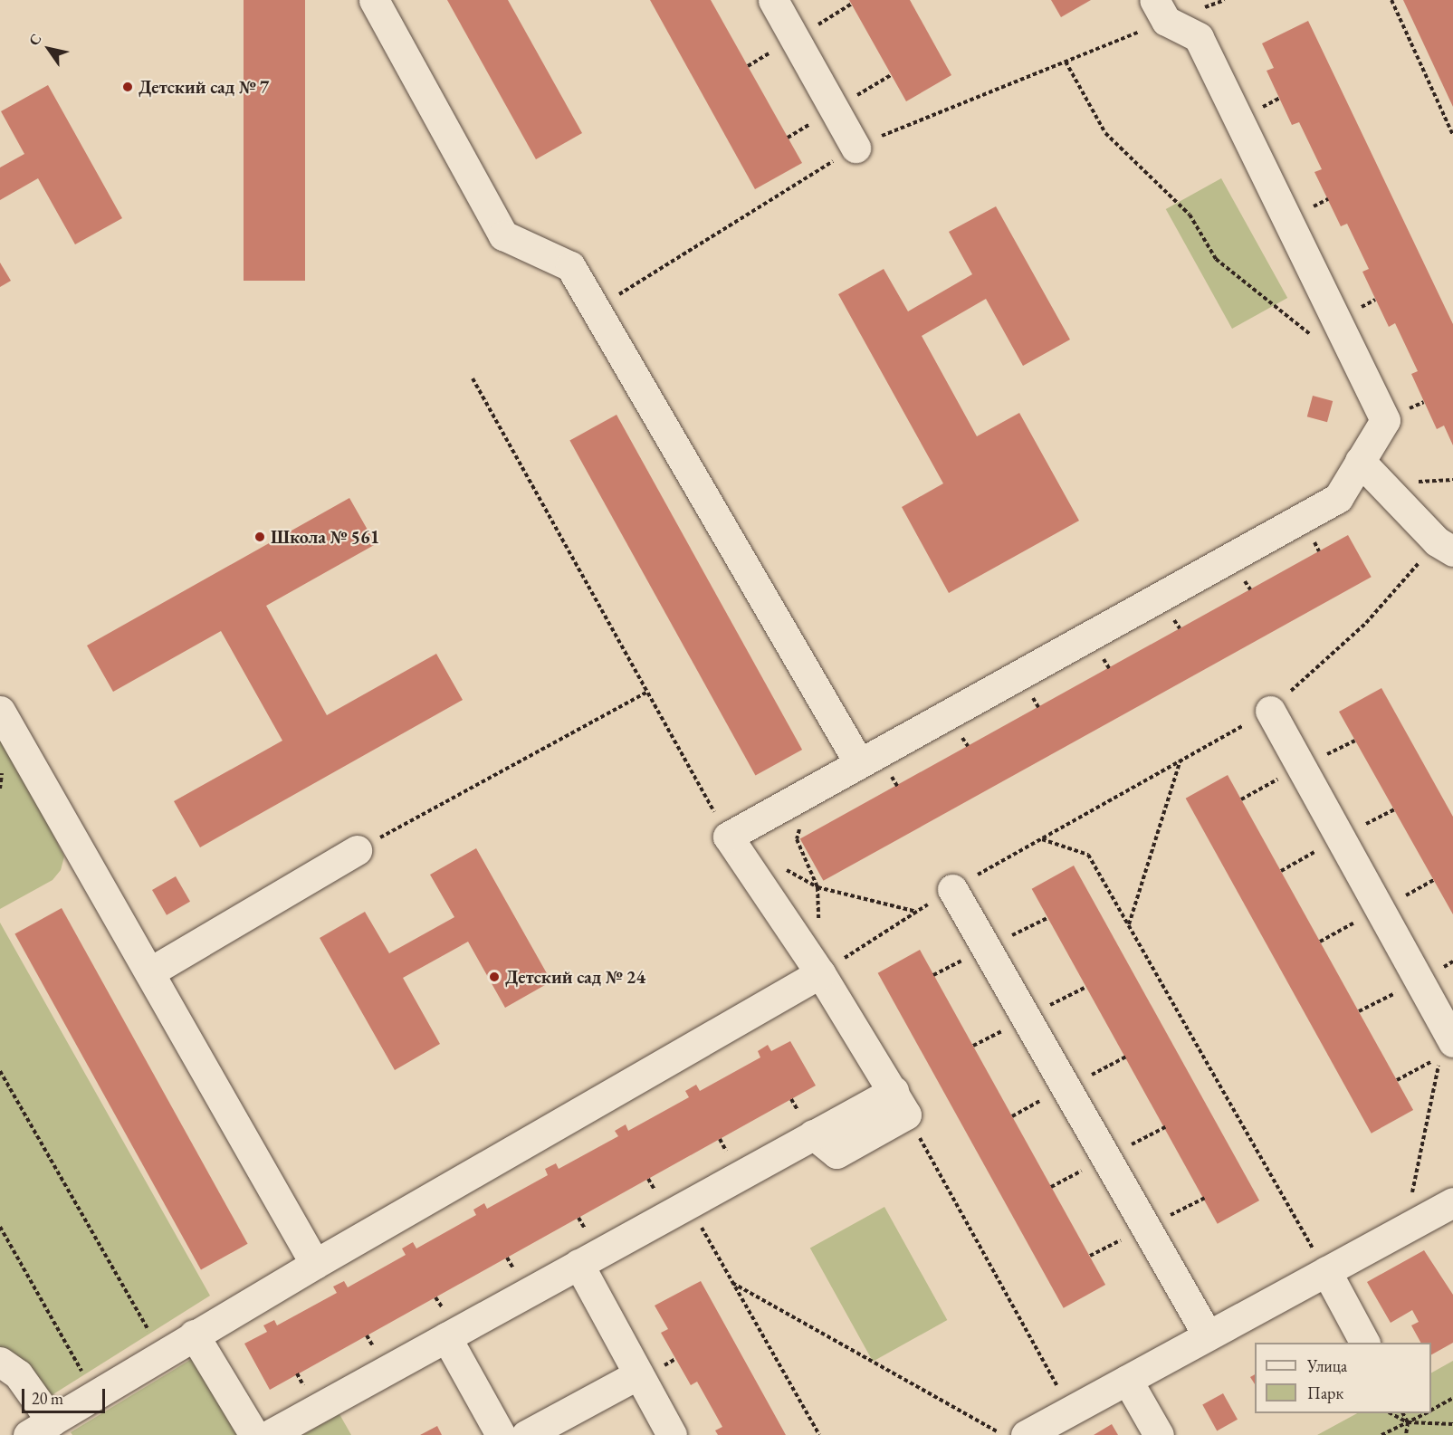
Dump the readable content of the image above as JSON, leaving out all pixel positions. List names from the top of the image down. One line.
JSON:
{"places":["Детский сад № 7","Школа № 561","Детский сад № 24"],"legend":["Улица","Парк"],"scale_bar":"20 m","north":"top left"}
